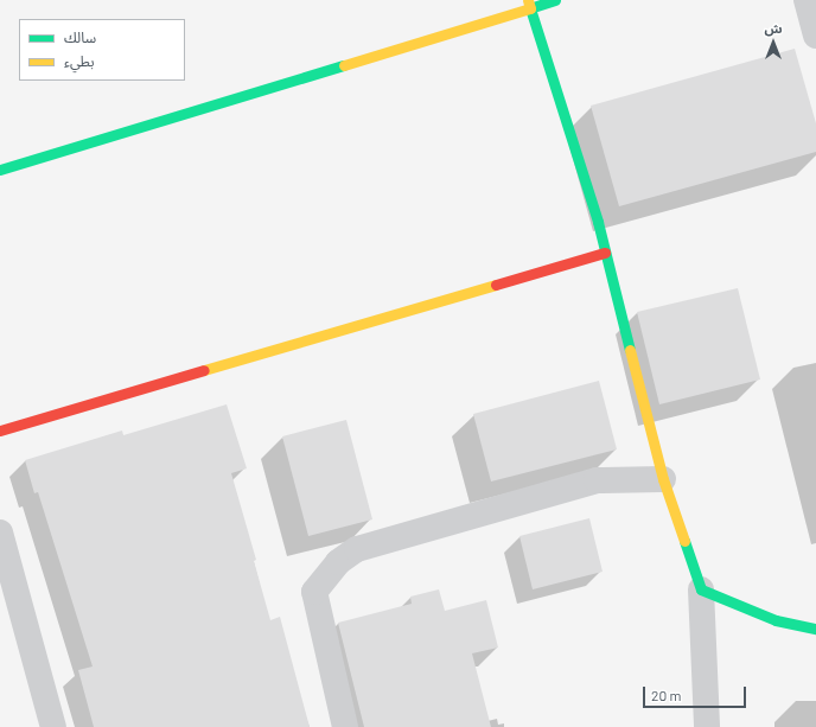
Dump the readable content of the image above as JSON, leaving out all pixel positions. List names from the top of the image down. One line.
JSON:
{"legend":["سالك","بطيء"],"scale_bar":"20 m","north":"top"}
